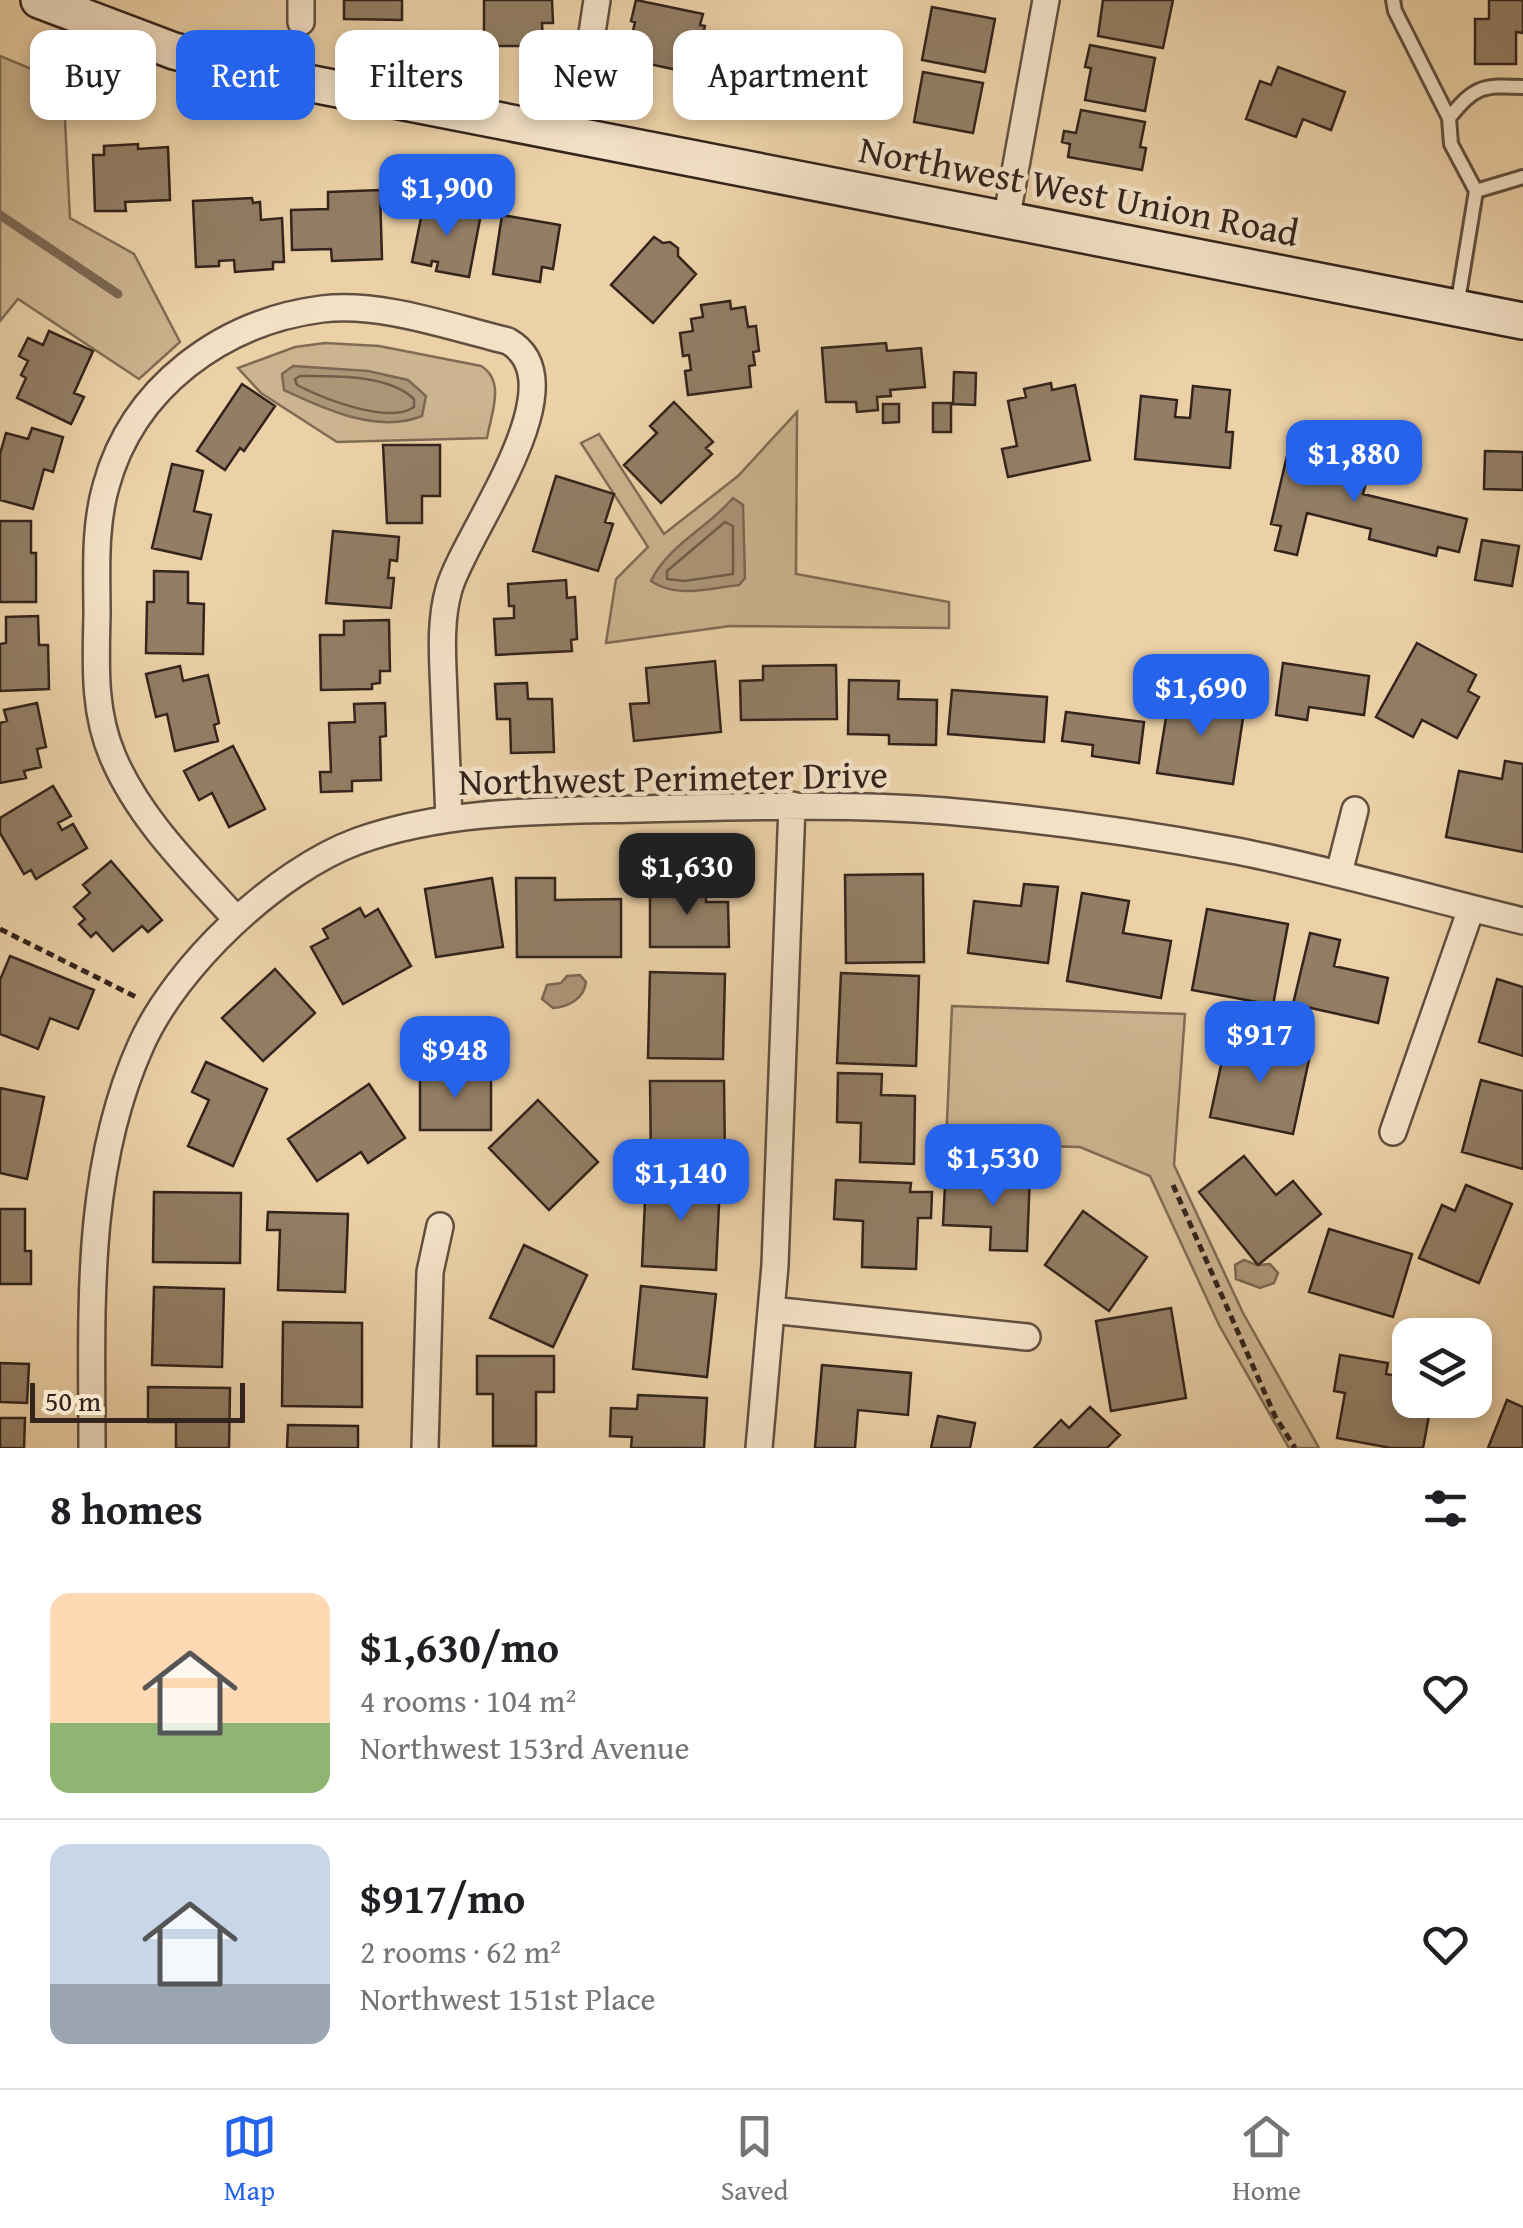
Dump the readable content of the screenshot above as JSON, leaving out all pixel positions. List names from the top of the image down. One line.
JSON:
{"streets":{"street":["Northwest West Union Road","Northwest Perimeter Drive"]},"scale_bar":"50 m","page":{"chip":["Buy","Rent","Filters","New","Apartment"],"price":["$1,900","$1,880","$1,690","$1,630","$917","$948","$1,530","$1,140"],"scale":"50 m","heading":"8 homes","list":[{"name":"$1,630/mo","note":"4 rooms · 104 m² · Northwest 153rd Avenue"},{"name":"$917/mo","note":"2 rooms · 62 m² · Northwest 151st Place"}],"tabs":["Map","Saved","Home"]}}
